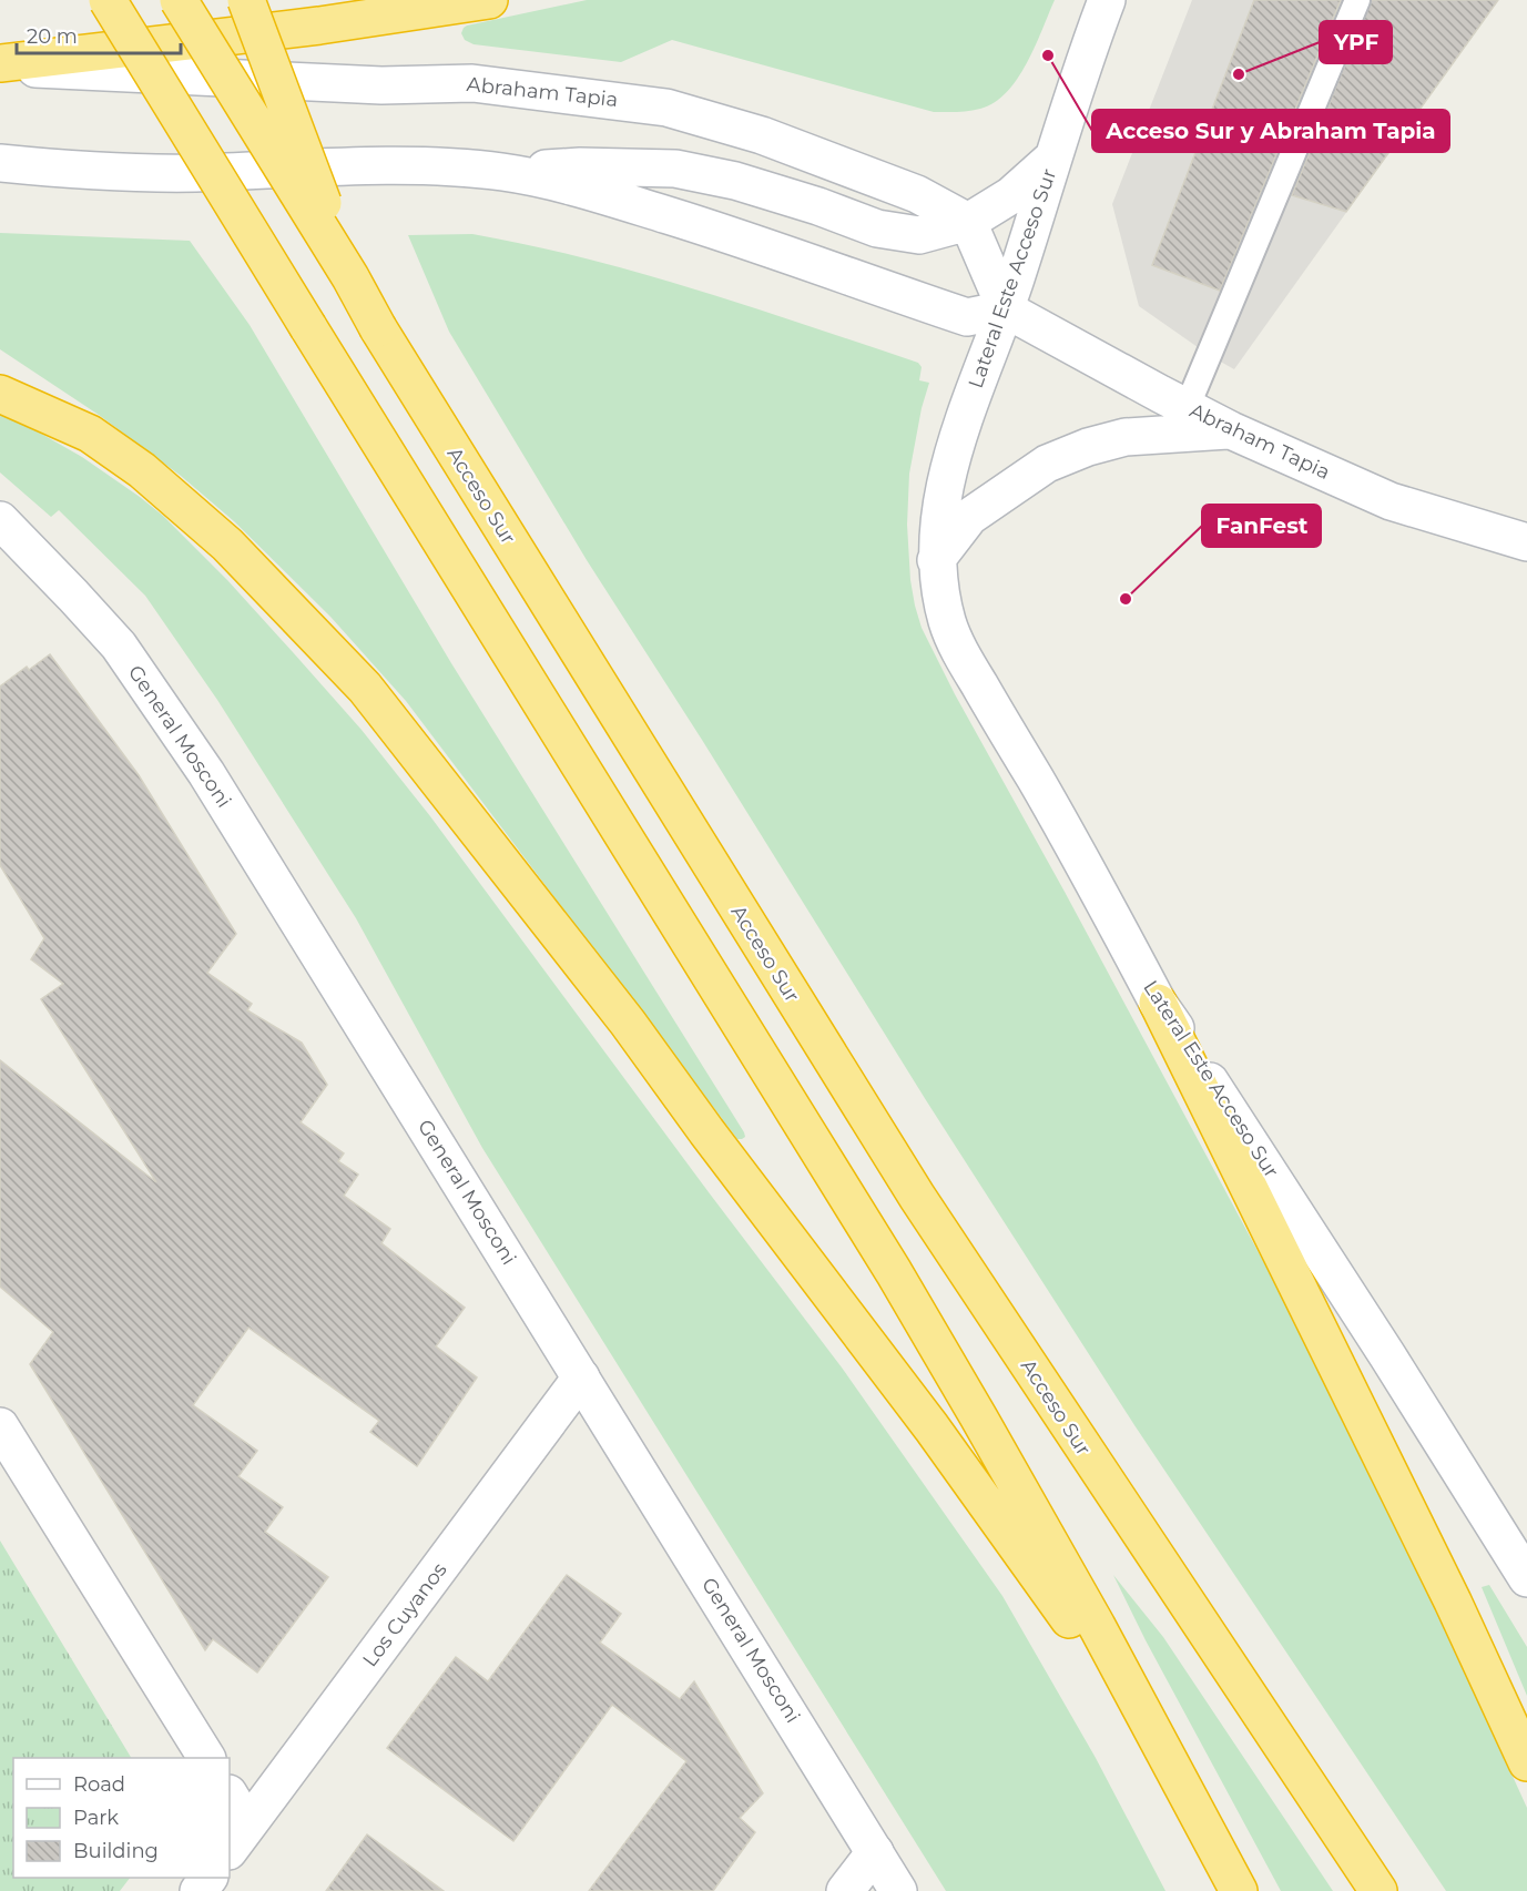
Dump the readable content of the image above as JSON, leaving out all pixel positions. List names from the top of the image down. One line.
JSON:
{"streets":{"highway":["Acceso Sur"],"street":["Abraham Tapia","Lateral Este Acceso Sur","General Mosconi","Los Cuyanos"]},"crossings":[["Abraham Tapia","Lateral Este Acceso Sur"],["General Mosconi","Los Cuyanos"]],"places":["Acceso Sur y Abraham Tapia","YPF","FanFest"],"legend":["Road","Park","Building"],"scale_bar":"20 m"}
